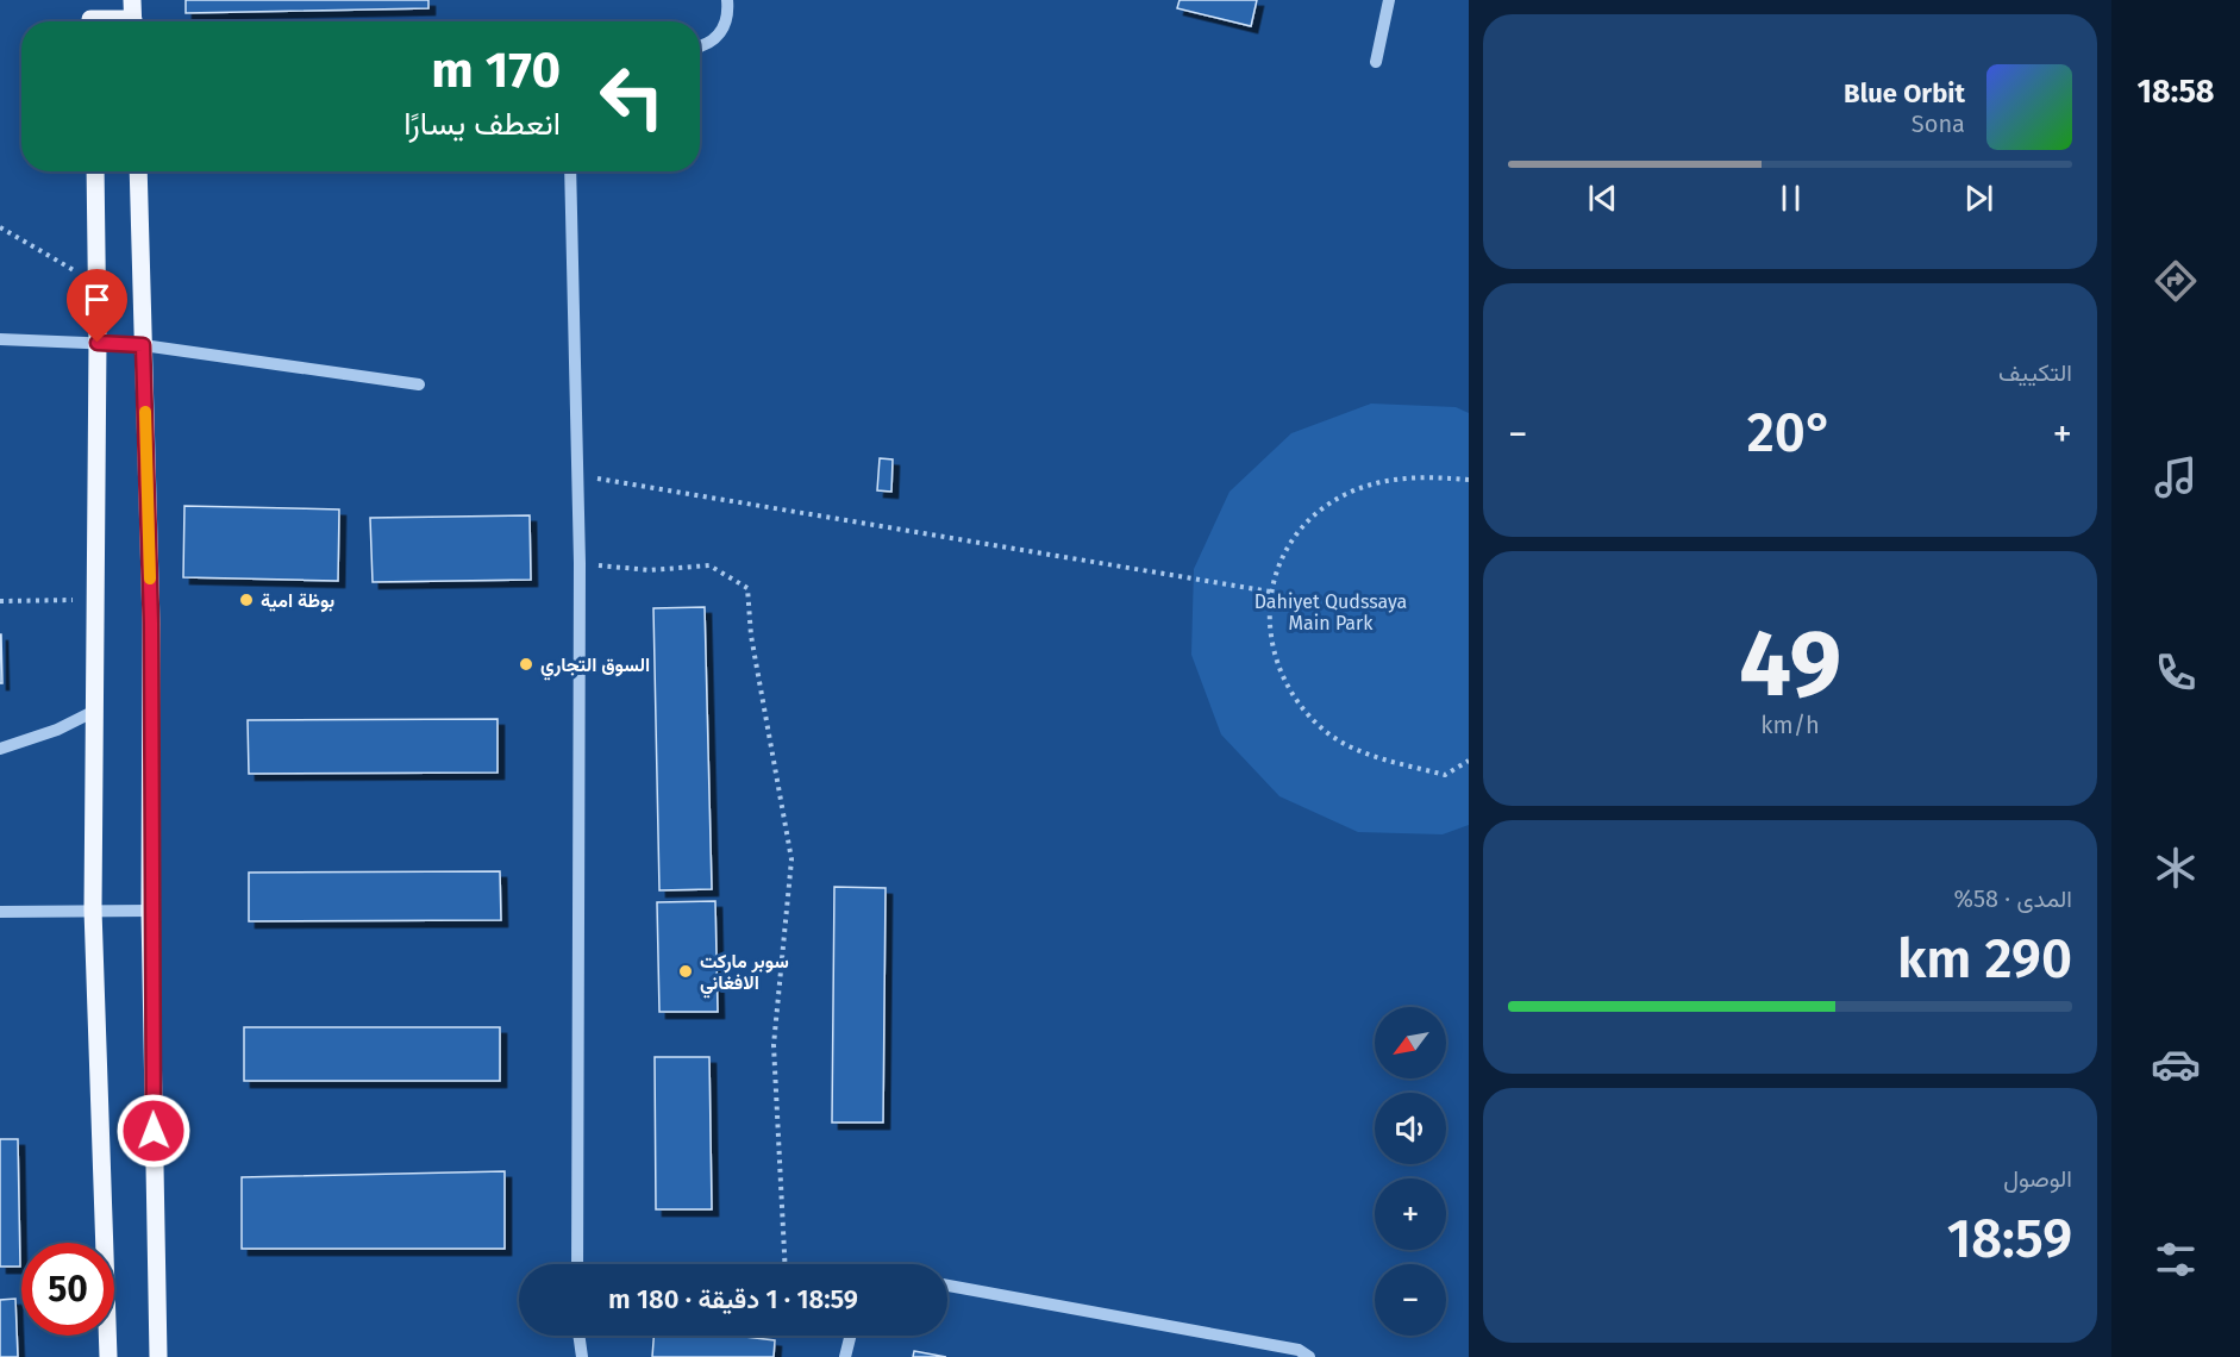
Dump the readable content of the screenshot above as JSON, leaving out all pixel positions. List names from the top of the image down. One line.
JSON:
{"parks":["Dahiyet Qudssaya Main Park"],"places":["بوظة امية","السوق التجاري","سوبر ماركت الافغاني"],"north":"bottom left","page":{"tabs":"18:58","turn":["170 m","انعطف يسارًا"],"song":["Blue Orbit","Sona"],"tile":["التكييف",["49","km/h"],["المدى · 58%","290 km"],["الوصول","18:59"]],"heat":["−","20°","+"],"map_buttons":["+","−"],"limit":"50","trip":"18:59 · 1 دقيقة · 180 m"}}
